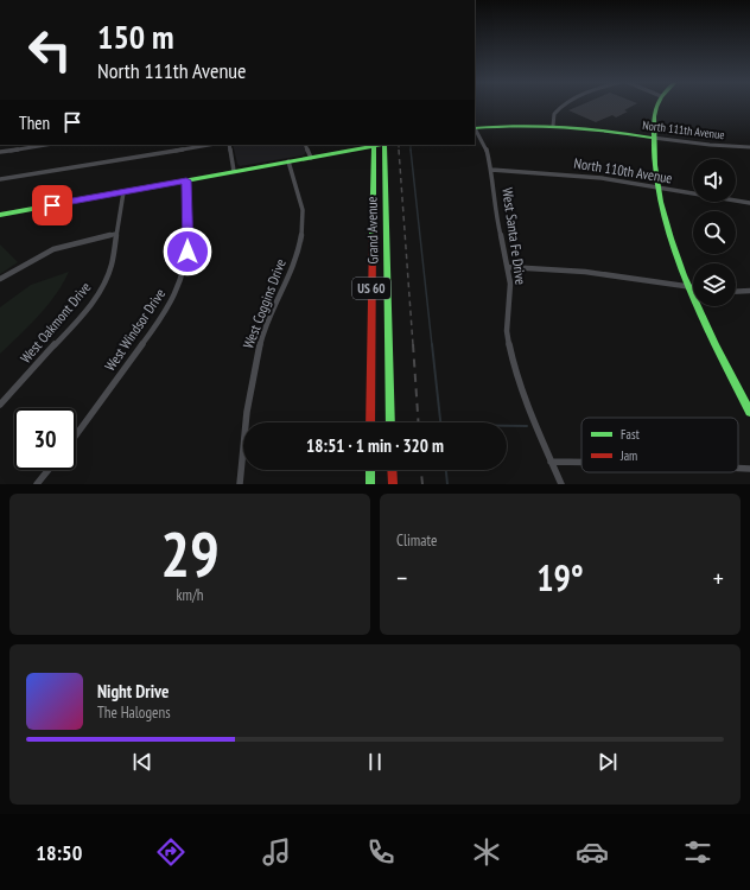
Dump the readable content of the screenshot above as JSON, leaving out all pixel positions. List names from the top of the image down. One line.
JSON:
{"streets":{"main road":["North 111th Avenue","Grand Avenue","US 60"],"street":["North 110th Avenue","West Santa Fe Drive","West Coggins Drive","West Oakmont Drive","West Windsor Drive"]},"crossings":[["North 111th Avenue","West Santa Fe Drive"],["North 110th Avenue","West Santa Fe Drive"]],"legend":["Fast","Jam"],"page":{"turn":["150 m","North 111th Avenue"],"then":"Then","limit":"30","trip":"18:51 · 1 min · 320 m","tile":[["29","km/h"],"Climate"],"heat":["−","19°","+"],"song":["Night Drive","The Halogens"],"tabs":"18:50"}}
